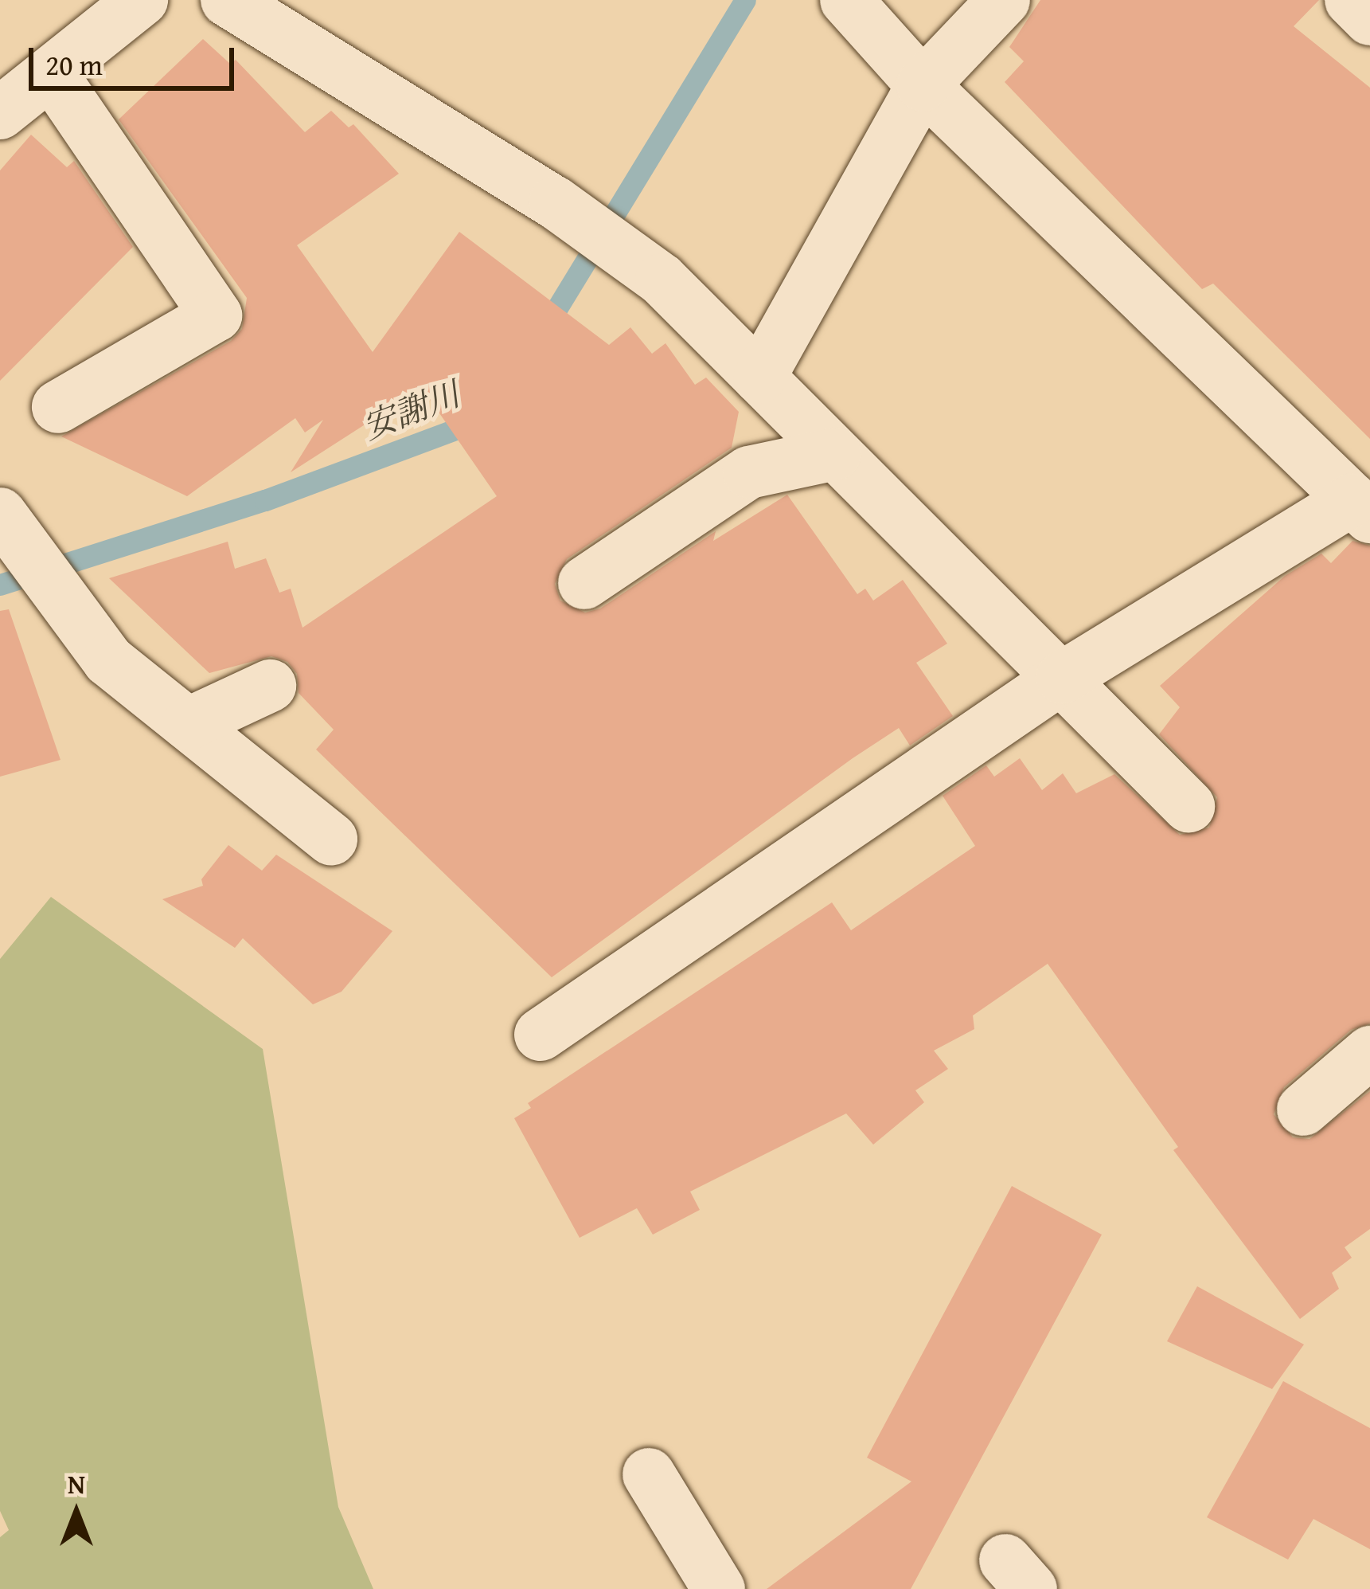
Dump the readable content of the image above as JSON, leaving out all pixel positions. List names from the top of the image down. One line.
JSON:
{"water":["安謝川"],"scale_bar":"20 m","north":"top"}
